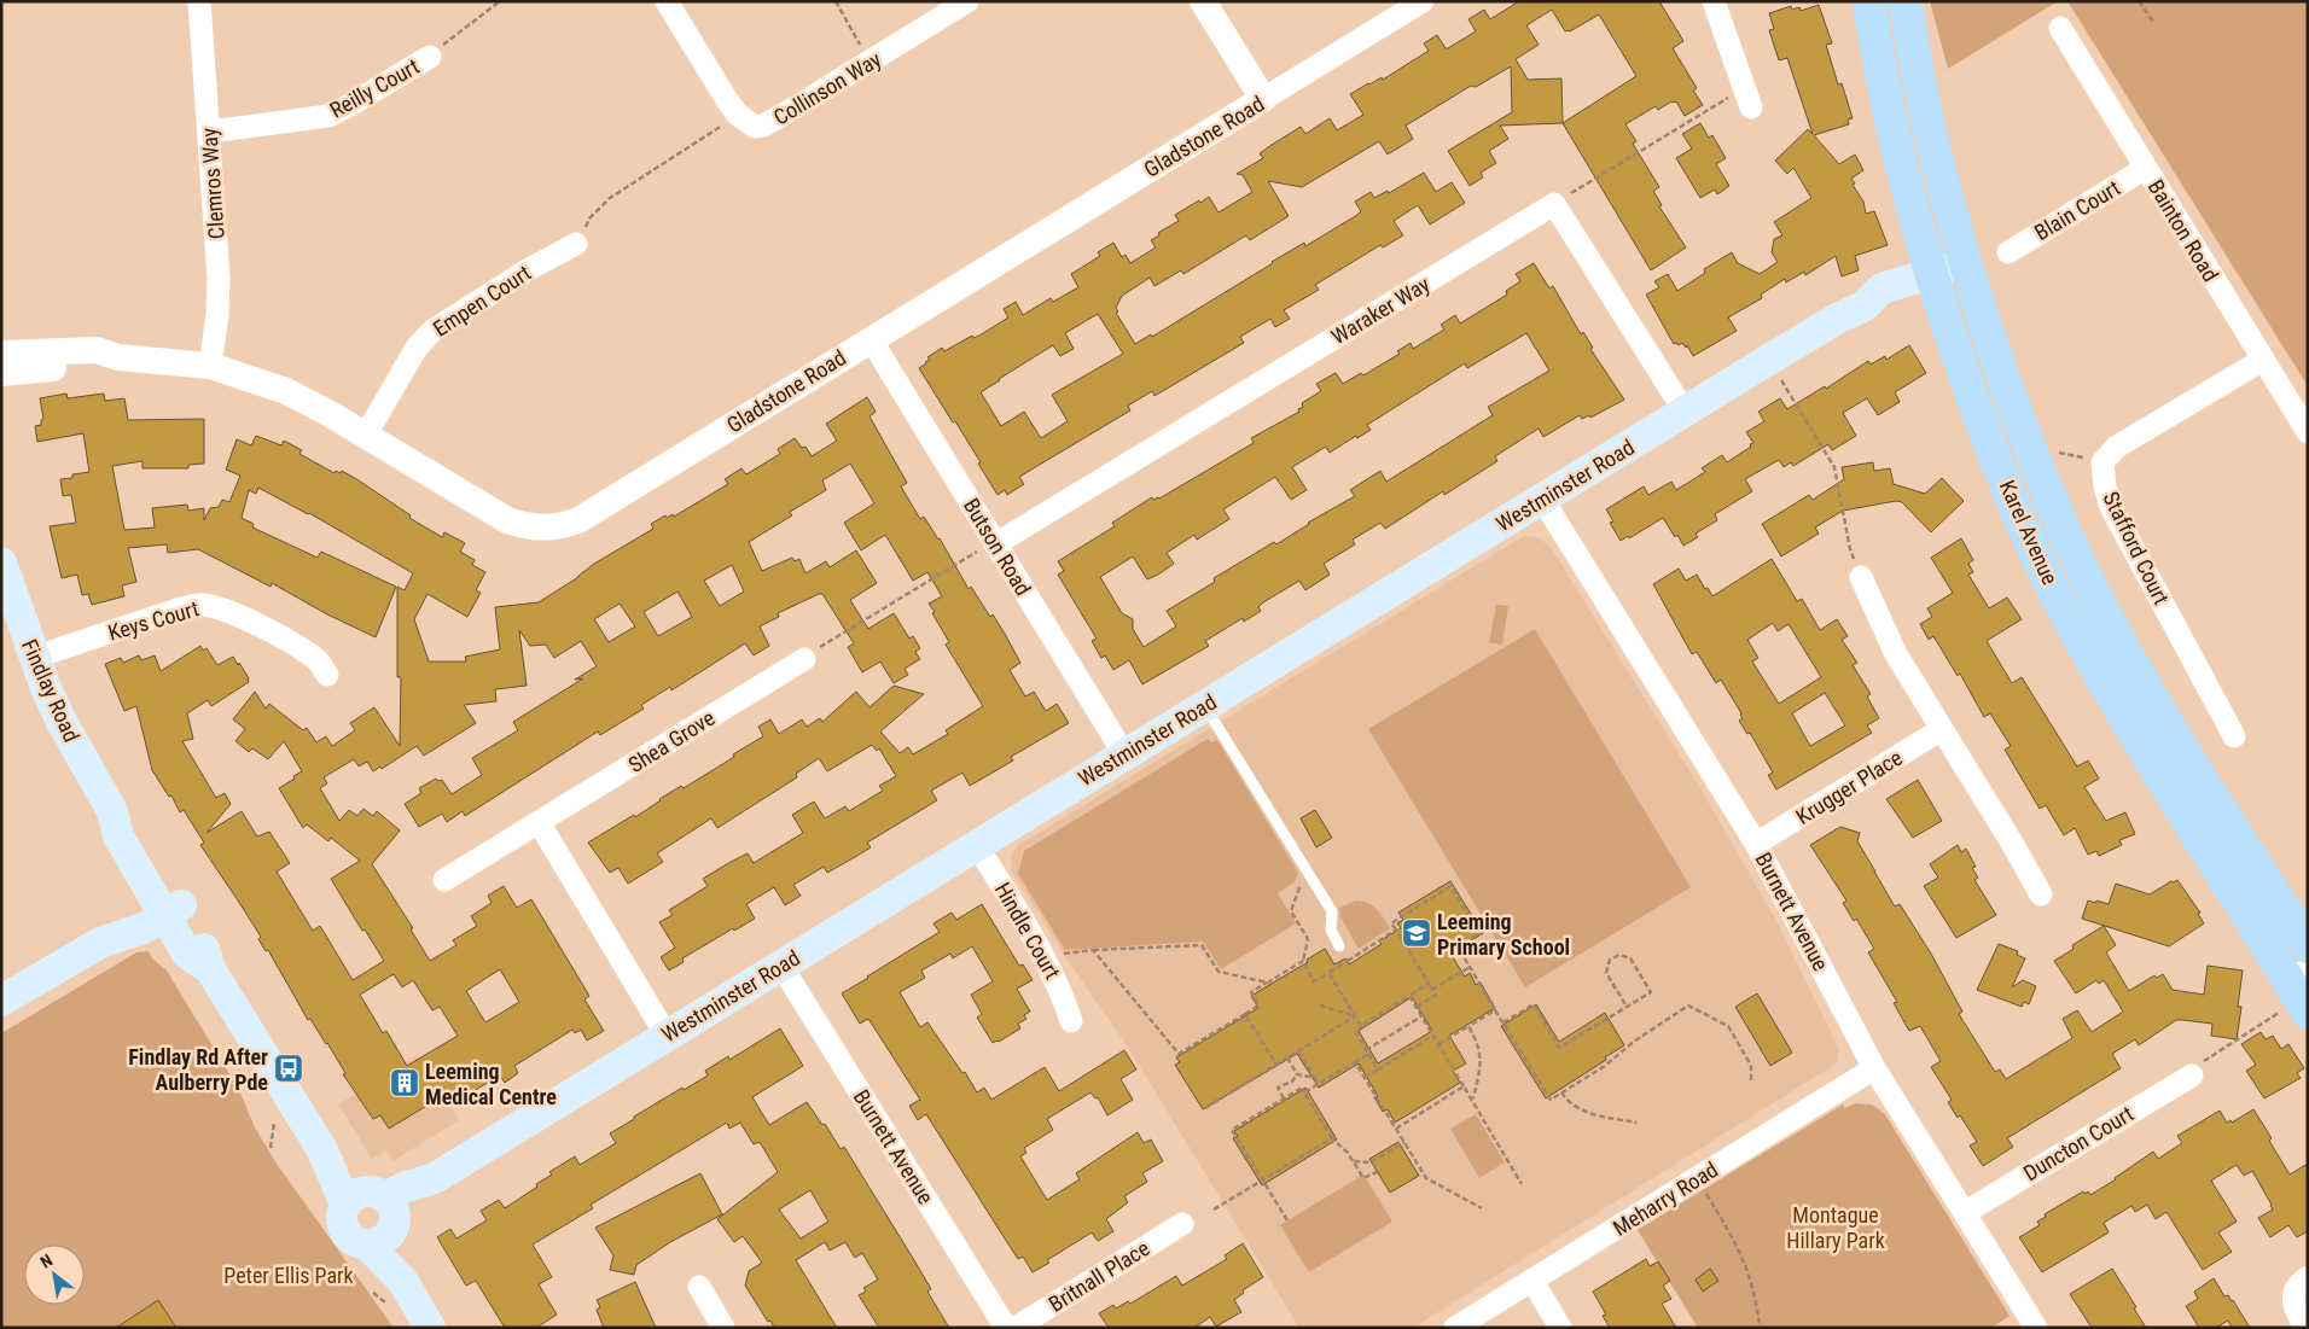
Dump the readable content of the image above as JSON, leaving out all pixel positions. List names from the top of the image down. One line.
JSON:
{"streets":{"main road":["Westminster Road","Karel Avenue","Findlay Road"],"street":["Reilly Court","Collinson Way","Gladstone Road","Clemros Way","Blain Court","Bainton Road","Empen Court","Waraker Way","Butson Road","Stafford Court","Keys Court","Shea Grove","Krugger Place","Burnett Avenue","Hindle Court","Duncton Court","Meharry Road","Britnall Place"]},"crossings":[["Reilly Court","Clemros Way"],["Gladstone Road","Clemros Way"],["Gladstone Road","Empen Court"],["Gladstone Road","Butson Road"],["Blain Court","Bainton Road"],["Bainton Road","Stafford Court"],["Waraker Way","Butson Road"],["Westminster Road","Karel Avenue"],["Westminster Road","Butson Road"],["Westminster Road","Findlay Road"],["Westminster Road","Burnett Avenue"],["Westminster Road","Hindle Court"],["Keys Court","Findlay Road"],["Krugger Place","Burnett Avenue"],["Burnett Avenue","Duncton Court"],["Burnett Avenue","Meharry Road"]],"parks":["Montague Hillary Park","Peter Ellis Park"],"places":{"school or university":["Leeming Primary School"],"bus stop":["Findlay Rd After Aulberry Pde"],"building":["Leeming Medical Centre"]},"north":"top left"}
